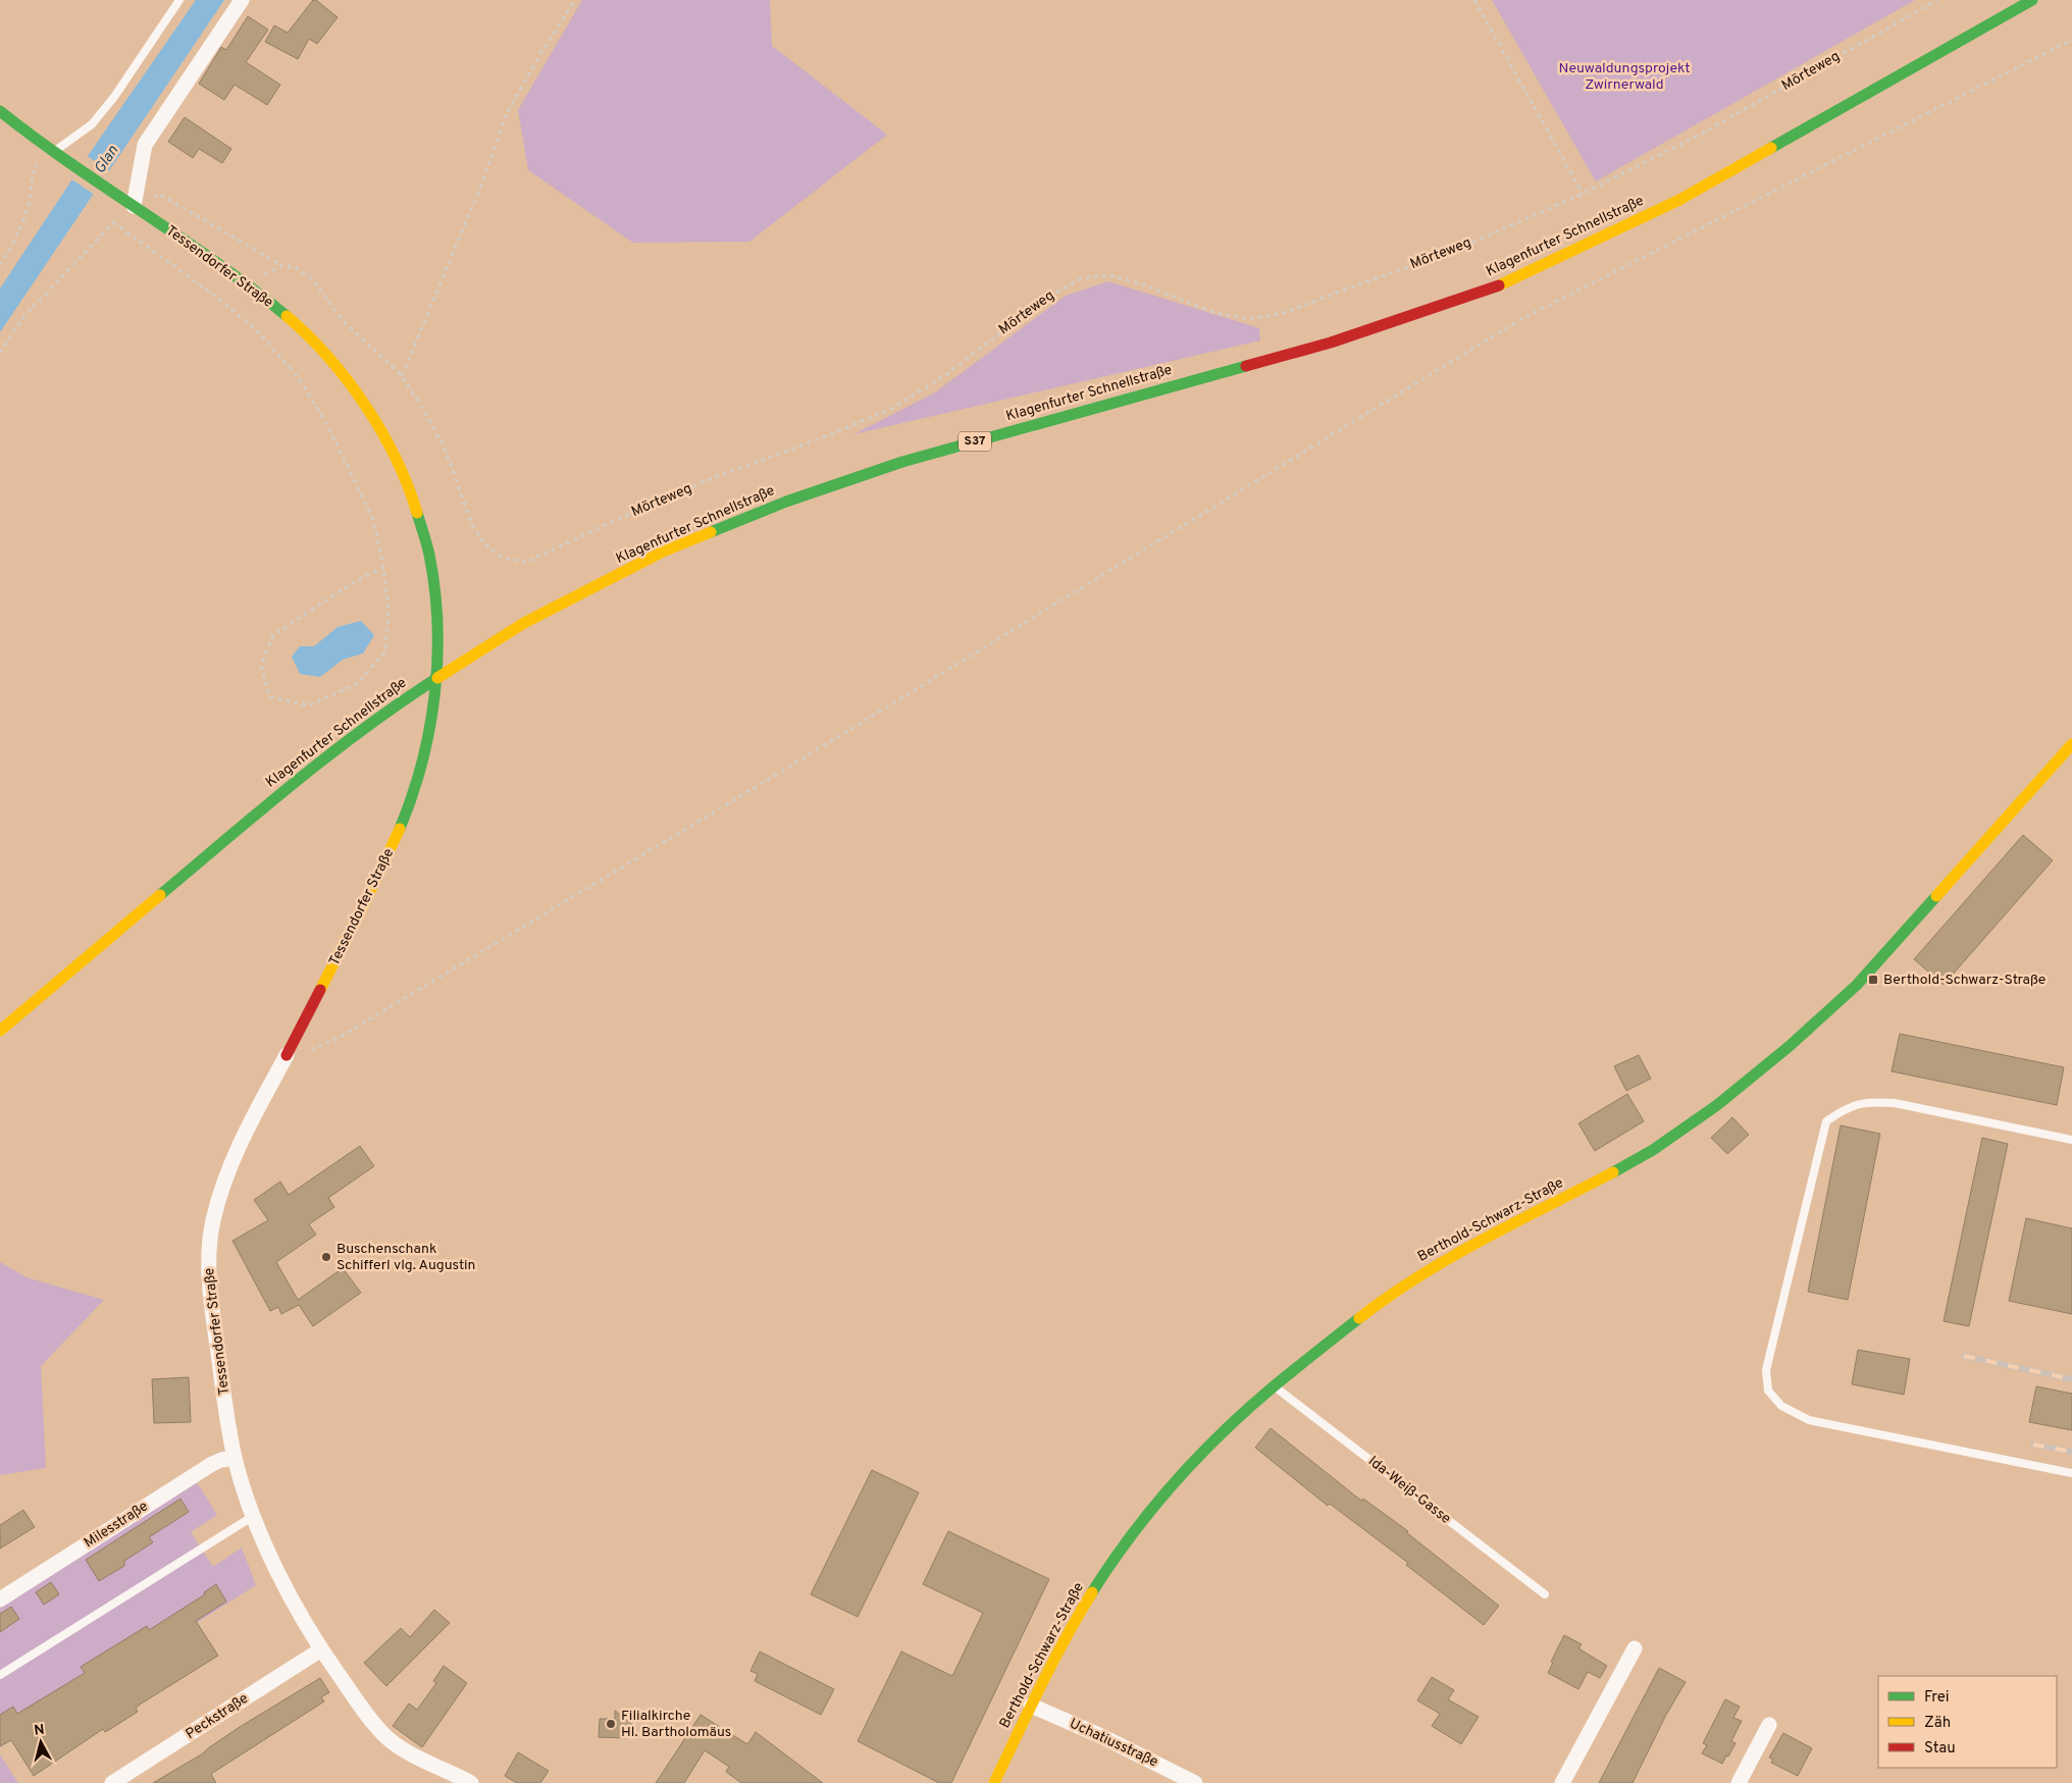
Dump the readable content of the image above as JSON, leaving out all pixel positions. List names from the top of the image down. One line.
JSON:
{"streets":{"main road":["Klagenfurter Schnellstraße","Tessendorfer Straße","S37","Berthold-Schwarz-Straße"],"street":["Milesstraße","Peckstraße","Uchatiusstraße"],"lane":["Ida-Weiß-Gasse"],"path":["Mörteweg"]},"crossings":[["Mörteweg","Tessendorfer Straße"],["Tessendorfer Straße","Milesstraße"],["Tessendorfer Straße","Peckstraße"],["Berthold-Schwarz-Straße","Ida-Weiß-Gasse"],["Berthold-Schwarz-Straße","Uchatiusstraße"]],"water":["Glan"],"parks":["Neuwaldungsprojekt Zwirnerwald"],"places":{"transit":["Berthold-Schwarz-Straße"],"other":["Buschenschank Schifferl vlg. Augustin","Filialkirche Hl. Bartholomäus"]},"legend":["Frei","Zäh","Stau"],"north":"top"}
